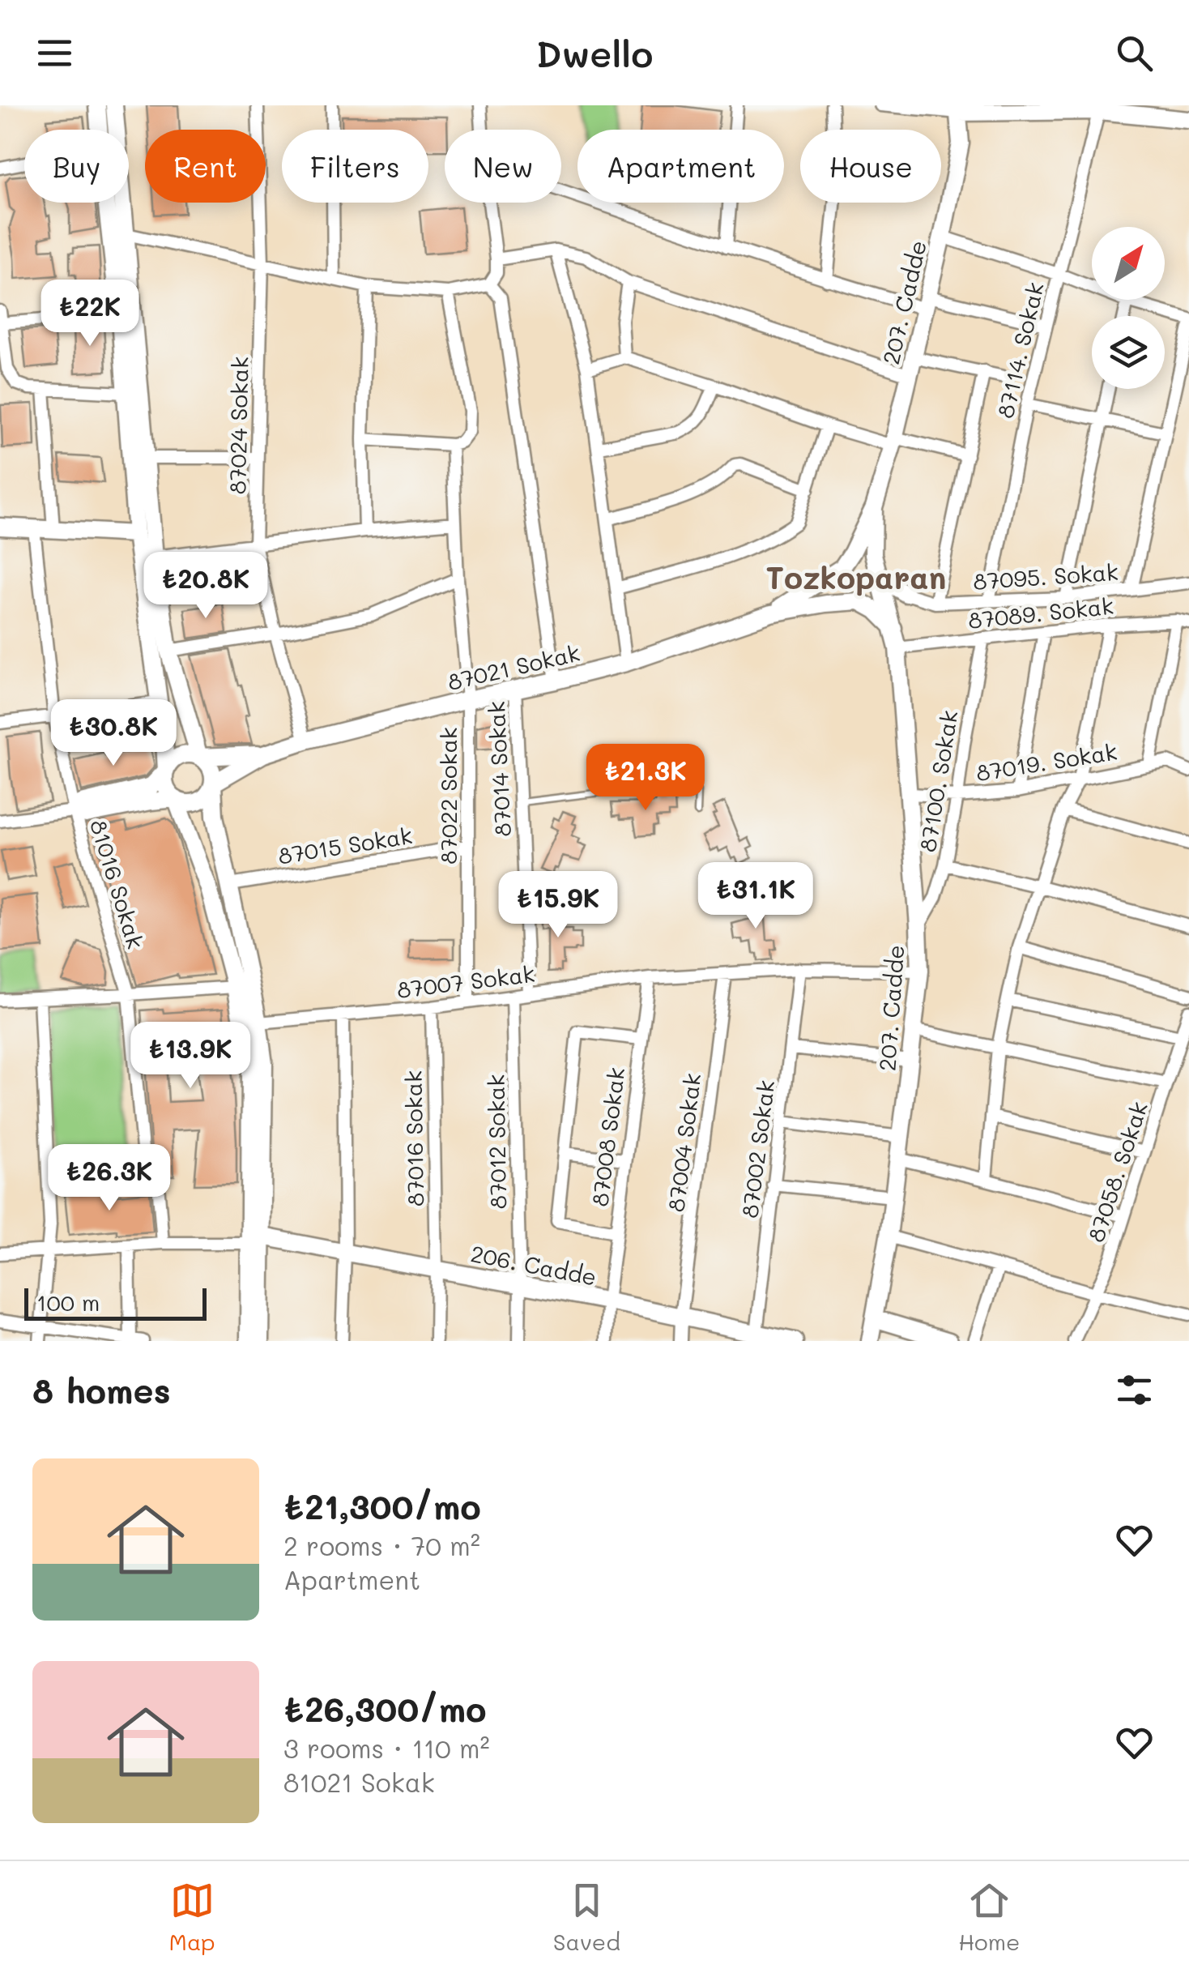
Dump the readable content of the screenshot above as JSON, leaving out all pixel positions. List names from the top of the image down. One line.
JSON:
{"streets":{"street":["207. Cadde","87114. Sokak","87024 Sokak","87095. Sokak","87089. Sokak","87021 Sokak","87019. Sokak","87014 Sokak","87100. Sokak","87022 Sokak","87015 Sokak","81016 Sokak","87007 Sokak","87008 Sokak","87016 Sokak","87012 Sokak","87004 Sokak","87002 Sokak","87058. Sokak","206. Cadde"]},"crossings":[["207. Cadde","87089. Sokak"],["207. Cadde","87019. Sokak"],["207. Cadde","87100. Sokak"],["207. Cadde","87007 Sokak"],["87114. Sokak","87095. Sokak"],["87024 Sokak","87021 Sokak"],["87089. Sokak","87100. Sokak"],["87021 Sokak","87014 Sokak"],["87021 Sokak","87022 Sokak"],["87019. Sokak","87100. Sokak"],["87014 Sokak","87007 Sokak"],["87022 Sokak","87015 Sokak"],["87022 Sokak","87007 Sokak"],["87007 Sokak","87008 Sokak"],["87007 Sokak","87016 Sokak"],["87007 Sokak","87012 Sokak"],["87007 Sokak","87004 Sokak"],["87007 Sokak","87002 Sokak"],["87008 Sokak","206. Cadde"],["87016 Sokak","206. Cadde"],["87012 Sokak","206. Cadde"],["87004 Sokak","206. Cadde"],["87002 Sokak","206. Cadde"]],"districts":["Tozkoparan"],"scale_bar":"100 m","north":"top right","page":{"header":"Dwello","chip":["Buy","Rent","Filters","New","Apartment","House"],"price":["₺22K","₺20.8K","₺30.8K","₺21.3K","₺31.1K","₺15.9K","₺13.9K","₺26.3K"],"scale":"100 m","heading":"8 homes","list":[{"name":"₺21,300/mo","note":"2 rooms · 70 m² · Apartment"},{"name":"₺26,300/mo","note":"3 rooms · 110 m² · 81021 Sokak"}],"tabs":["Map","Saved","Home"]}}
